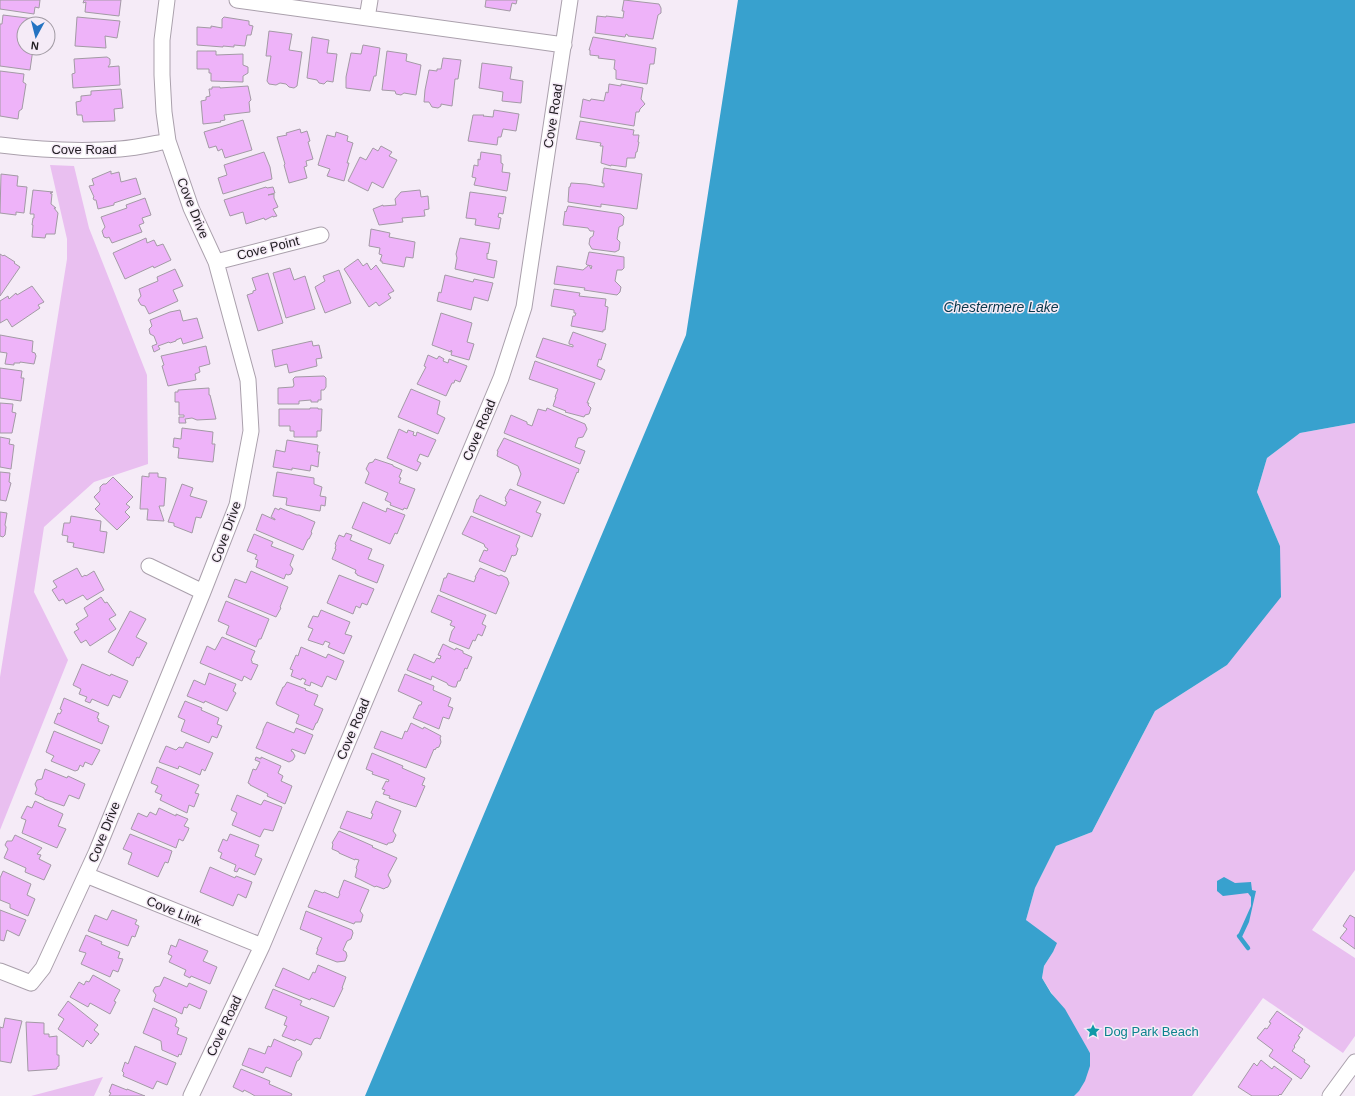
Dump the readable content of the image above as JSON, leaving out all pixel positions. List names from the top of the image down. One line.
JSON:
{"streets":{"street":["Cove Road","Cove Drive","Cove Point","Cove Link"]},"crossings":[["Cove Road","Cove Drive"],["Cove Road","Cove Link"],["Cove Drive","Cove Point"],["Cove Drive","Cove Link"]],"water":["Chestermere Lake"],"places":{"place":["Dog Park Beach"]},"north":"bottom"}
